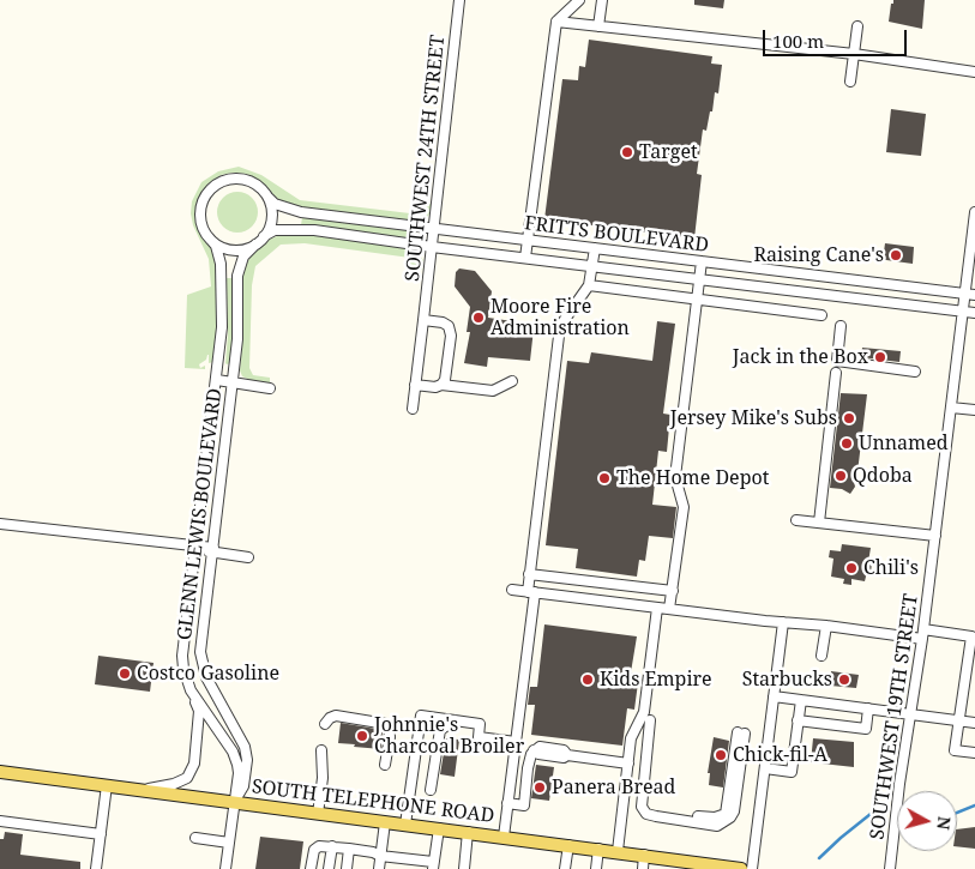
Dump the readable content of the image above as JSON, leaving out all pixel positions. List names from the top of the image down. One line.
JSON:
{"streets":{"main road":["SOUTH TELEPHONE ROAD"],"street":["SOUTHWEST 24TH STREET","FRITTS BOULEVARD","GLENN LEWIS BOULEVARD","SOUTHWEST 19TH STREET"]},"crossings":[["SOUTHWEST 24TH STREET","FRITTS BOULEVARD"],["FRITTS BOULEVARD","GLENN LEWIS BOULEVARD"],["FRITTS BOULEVARD","SOUTHWEST 19TH STREET"],["GLENN LEWIS BOULEVARD","SOUTH TELEPHONE ROAD"]],"places":["Target","Raising Cane's","Moore Fire Administration","Jack in the Box","Jersey Mike's Subs","Unnamed","Qdoba","The Home Depot","Chili's","Costco Gasoline","Kids Empire","Starbucks","Johnnie's Charcoal Broiler","Chick-fil-A","Panera Bread"],"scale_bar":"100 m","north":"right"}
